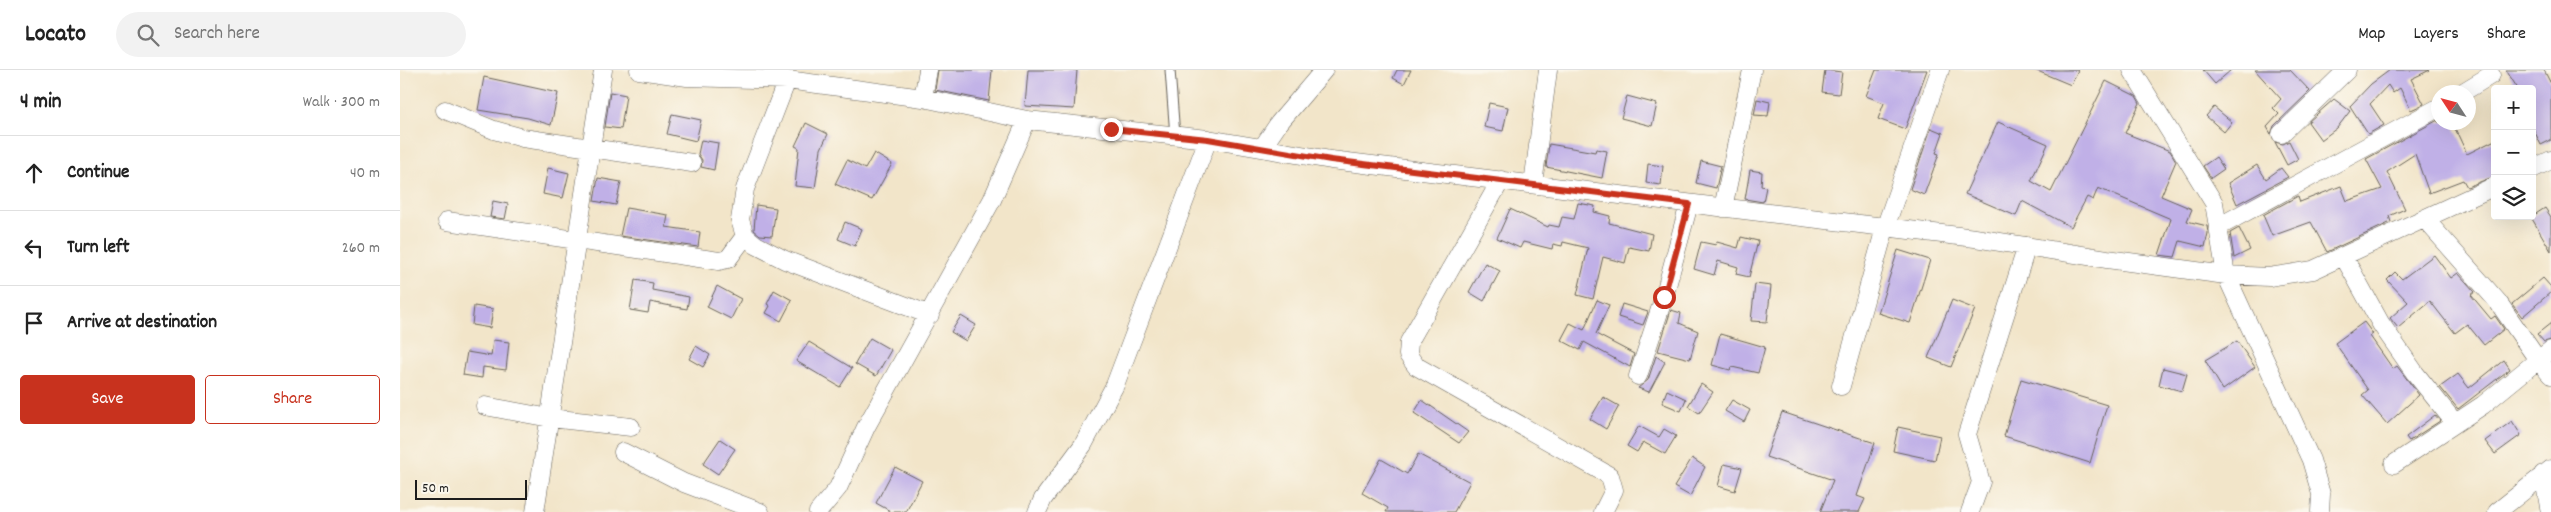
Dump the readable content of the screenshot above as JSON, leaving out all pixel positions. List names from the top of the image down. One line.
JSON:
{"scale_bar":"50 m","north":"top left","page":{"header":"Locato","search":"Search here","nav":["Map","Layers","Share"],"heading":["4 min","Walk · 300 m"],"map_buttons":["+","−"],"list":[["Continue","40 m"],["Turn left","260 m"],"Arrive at destination"],"buttons":["Save","Share"],"scale":"50 m"}}
